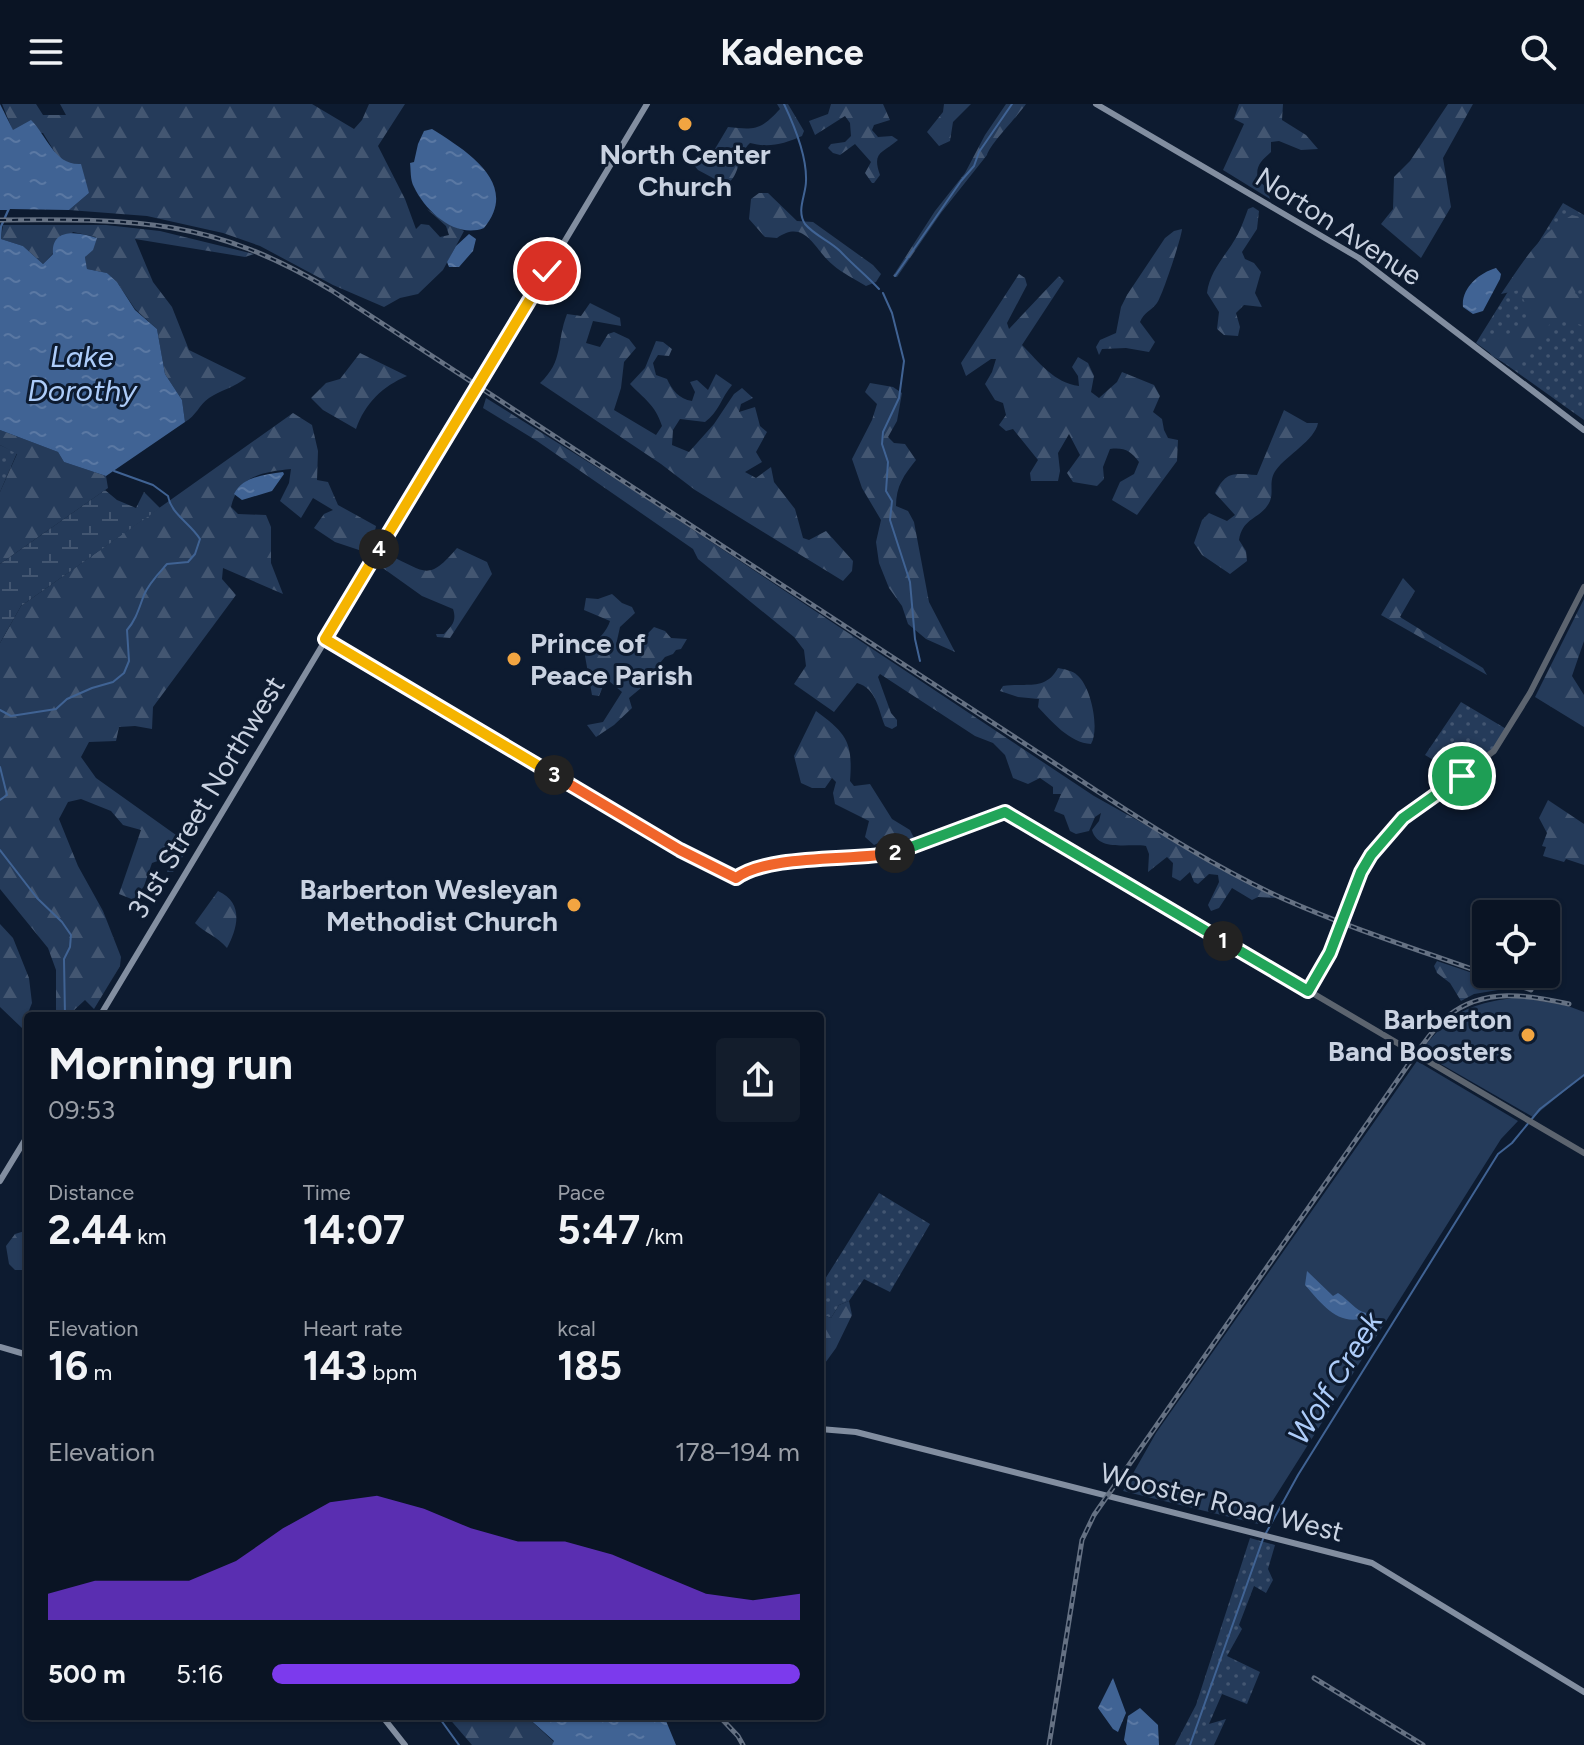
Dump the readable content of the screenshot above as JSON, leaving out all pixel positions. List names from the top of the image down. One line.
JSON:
{"streets":{"main road":["Norton Avenue","31st Street Northwest","Wooster Road West"]},"water":["Lake Dorothy","Wolf Creek"],"places":["North Center Church","Prince of Peace Parish","Barberton Wesleyan Methodist Church","Barberton Band Boosters"],"page":{"header":"Kadence","pins":["4","3","2","1"],"heading":["Morning run","09:53"],"stats":[["Distance","2.44 km"],["Time","14:07"],["Pace","5:47 /km"],["Elevation","16 m"],["Heart rate","143 bpm"],["kcal","185"]],"chart":["Elevation","178–194 m"],"list":[{"name":"500 m","note":"5:16"}]}}
